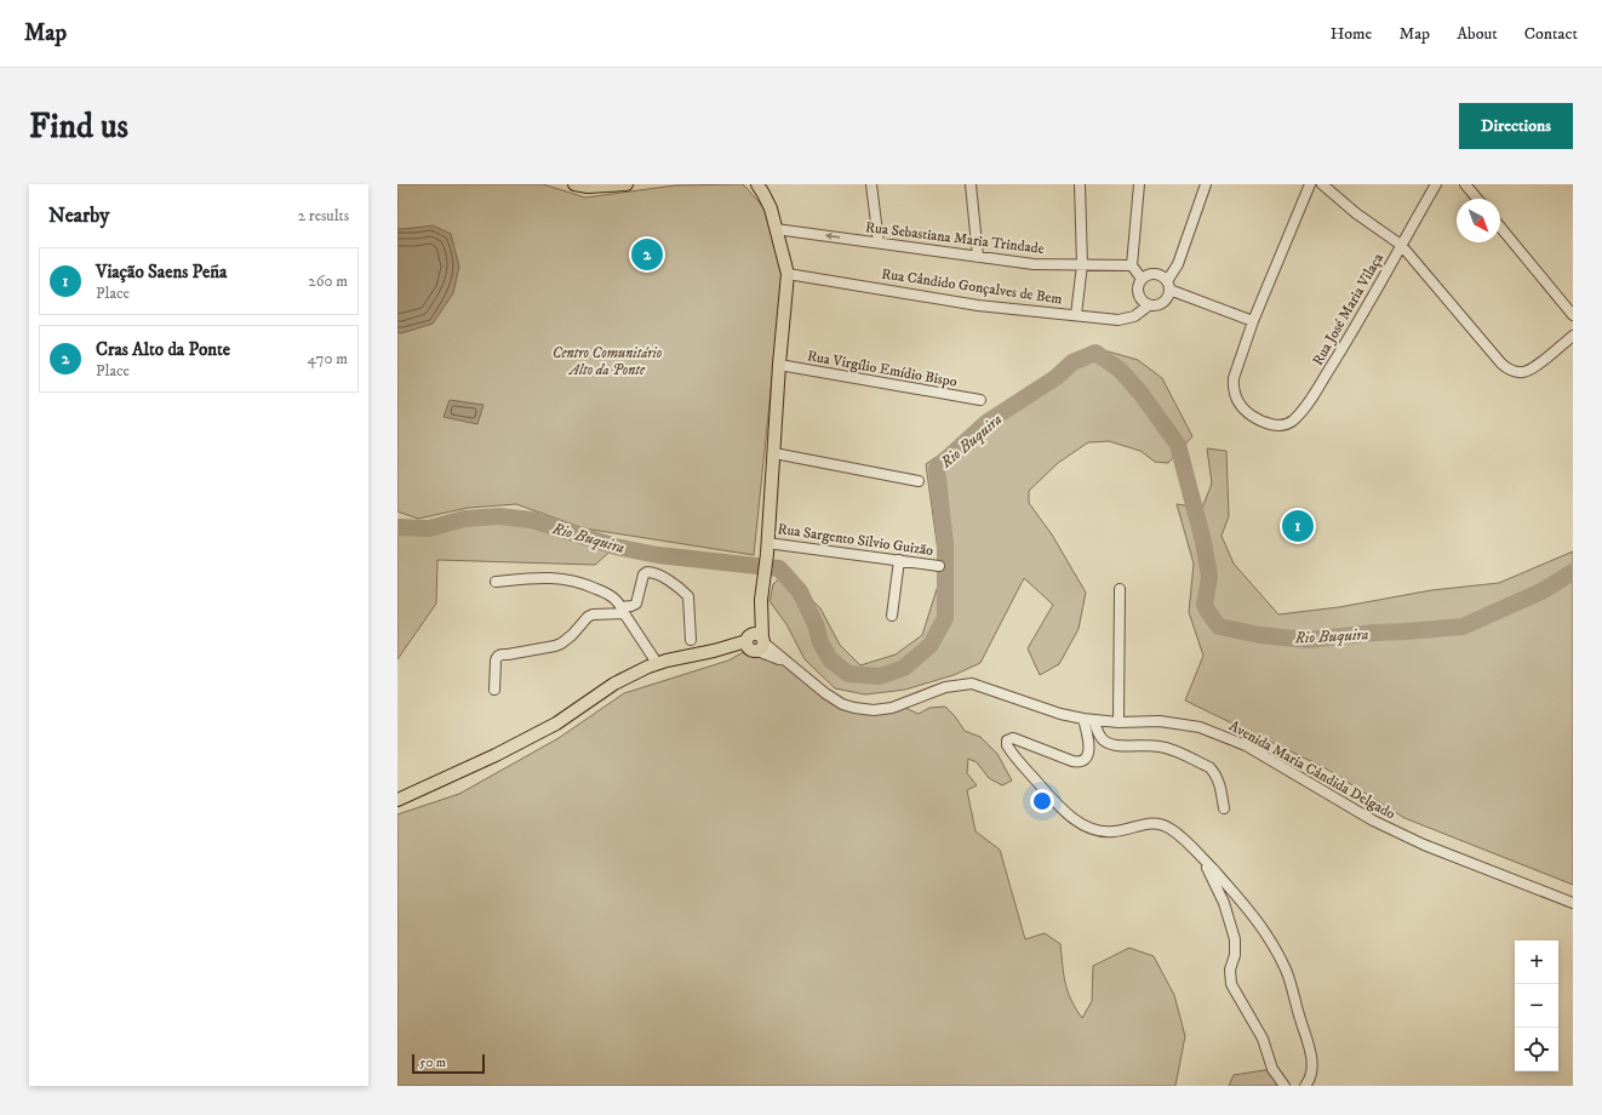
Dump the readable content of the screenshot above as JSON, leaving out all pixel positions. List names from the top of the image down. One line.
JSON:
{"streets":{"street":["Rua Sebastiana Maria Trindade","Rua Cândido Gonçalves de Bem","Rua José Maria Vilaça","Rua Virgílio Emídio Bispo","Rua Sargento Silvio Guizão","Avenida Maria Cândida Delgado"]},"water":["Rio Buquira"],"parks":["Centro Comunitário Alto da Ponte"],"scale_bar":"50 m","north":"bottom right","page":{"header":"Map","nav":["Home","Map","About","Contact"],"buttons":"Directions","title":"Find us","heading":["Nearby","2 results"],"pins":["2","1"],"list":[{"mark":"1","name":"Viação Saens Peña","note":"Place","value":"260 m"},{"mark":"2","name":"Cras Alto da Ponte","note":"Place","value":"470 m"}],"map_buttons":["+","−"],"scale":"50 m"}}
